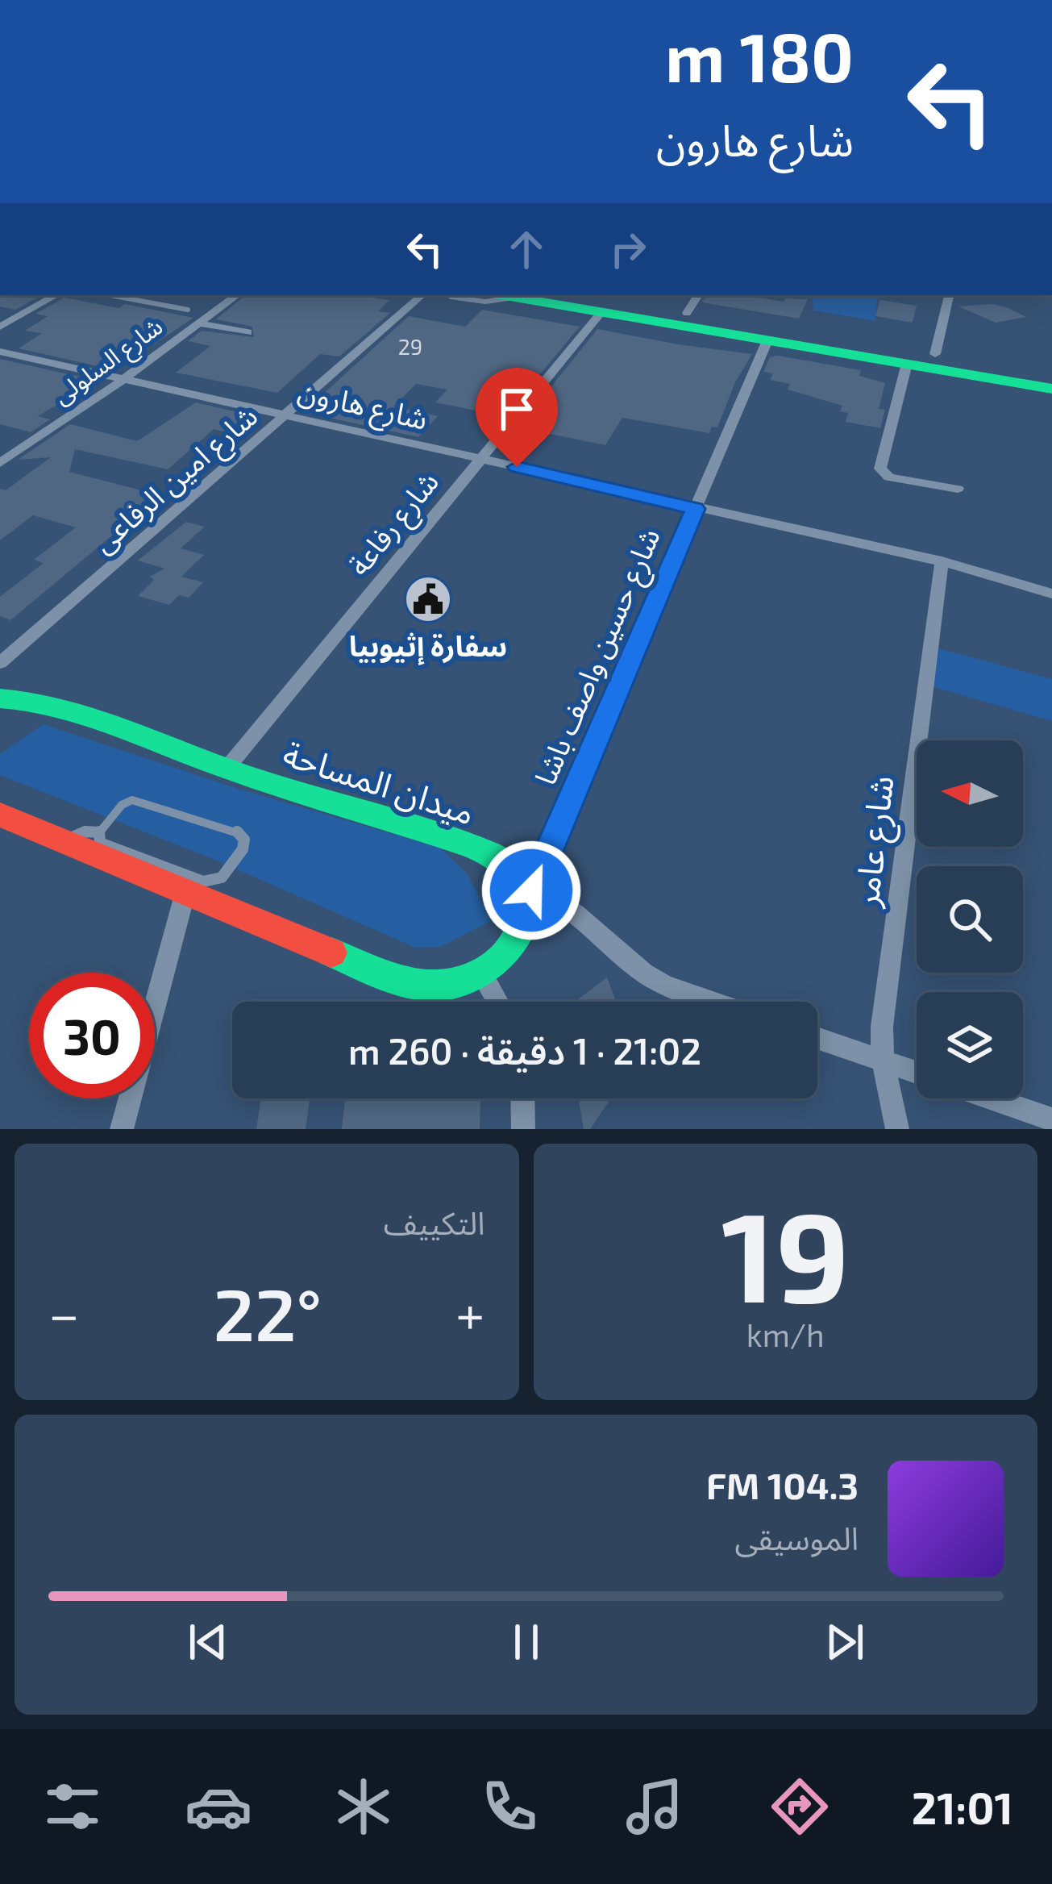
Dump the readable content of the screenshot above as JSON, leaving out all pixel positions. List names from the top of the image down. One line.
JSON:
{"streets":{"main road":["ميدان المساحة"],"street":["شارع السلولى","شارع هارون","شارع امين الرفاعى","شارع رفاعة","شارع حسين واصف باشا","شارع عامر"]},"crossings":[["شارع السلولى","شارع هارون"],["شارع هارون","شارع امين الرفاعى"],["شارع هارون","شارع رفاعة"],["شارع هارون","شارع حسين واصف باشا"],["شارع هارون","شارع عامر"],["شارع رفاعة","ميدان المساحة"]],"places":{"public building":["سفارة إثيوبيا"]},"house_numbers":["29"],"north":"left","page":{"turn":["180 m","شارع هارون"],"limit":"30","trip":"21:02 · 1 دقيقة · 260 m","tile":[["19","km/h"],"التكييف"],"heat":["−","22°","+"],"song":["104.3 FM","الموسيقى"],"tabs":"21:01"}}
